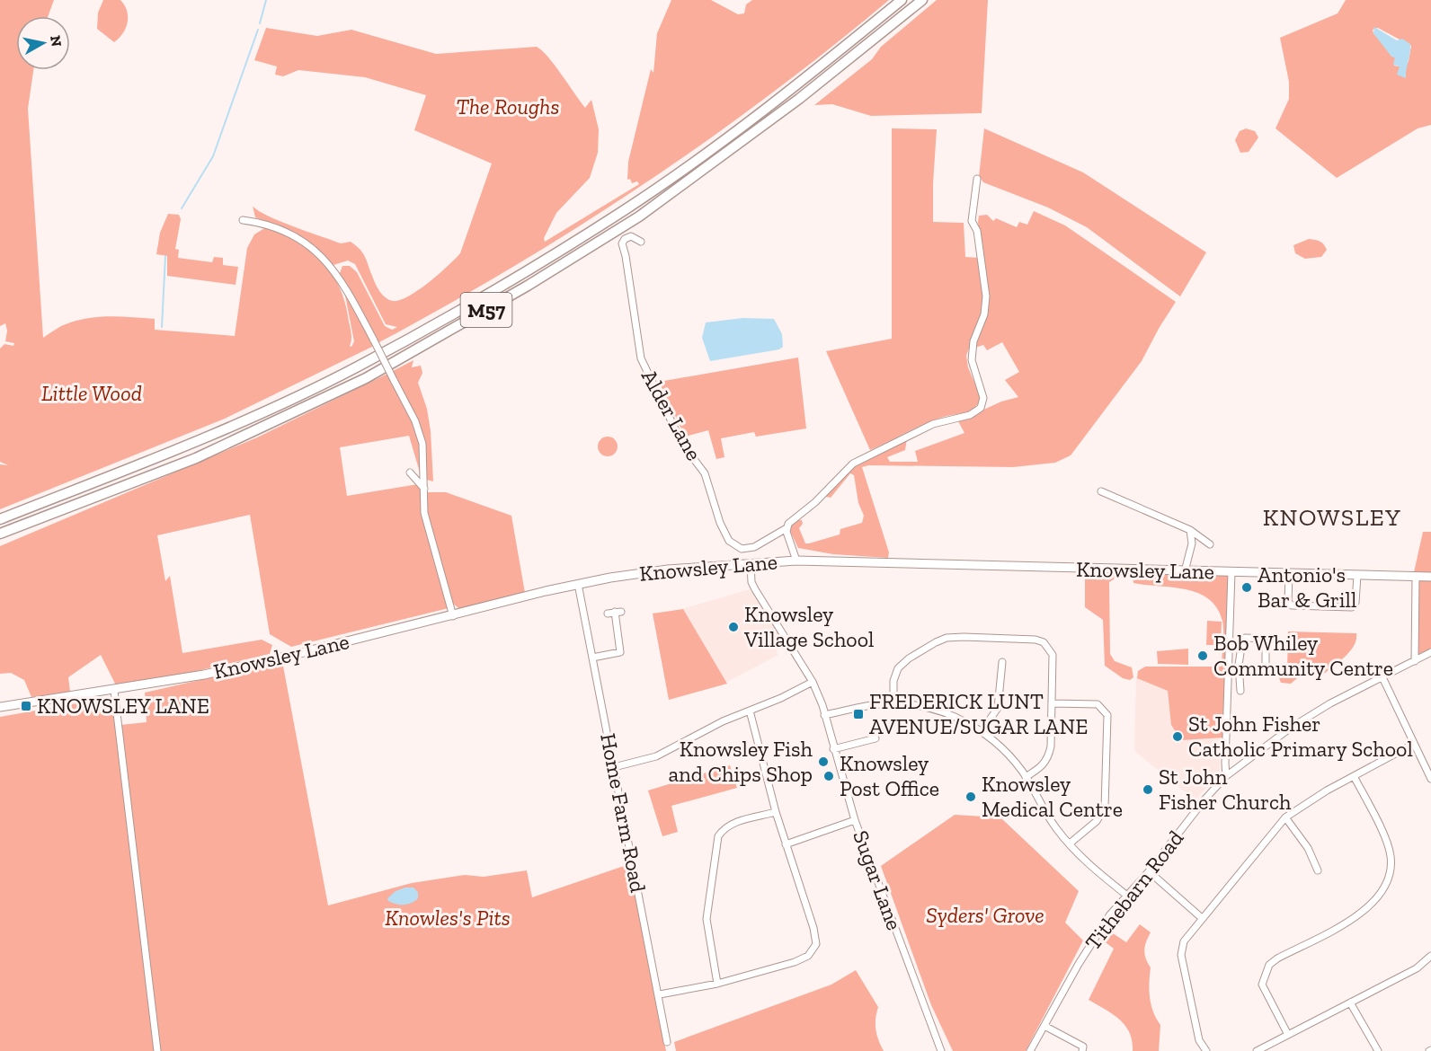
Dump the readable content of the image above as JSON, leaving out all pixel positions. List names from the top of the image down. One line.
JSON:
{"streets":{"highway":["M57"],"main road":["Knowsley Lane"],"street":["Alder Lane","Home Farm Road","Sugar Lane","Tithebarn Road"]},"crossings":[["Knowsley Lane","Home Farm Road"],["Knowsley Lane","Sugar Lane"]],"districts":["KNOWSLEY"],"parks":["The Roughs","Little Wood","Syders' Grove","Knowles's Pits"],"places":{"other":["Antonio's Bar & Grill","Knowsley Village School","Bob Whiley Community Centre","St John Fisher Catholic Primary School","Knowsley Fish and Chips Shop","Knowsley Post Office","St John Fisher Church","Knowsley Medical Centre"],"transit":["KNOWSLEY LANE","FREDERICK LUNT AVENUE/SUGAR LANE"]},"north":"right"}
